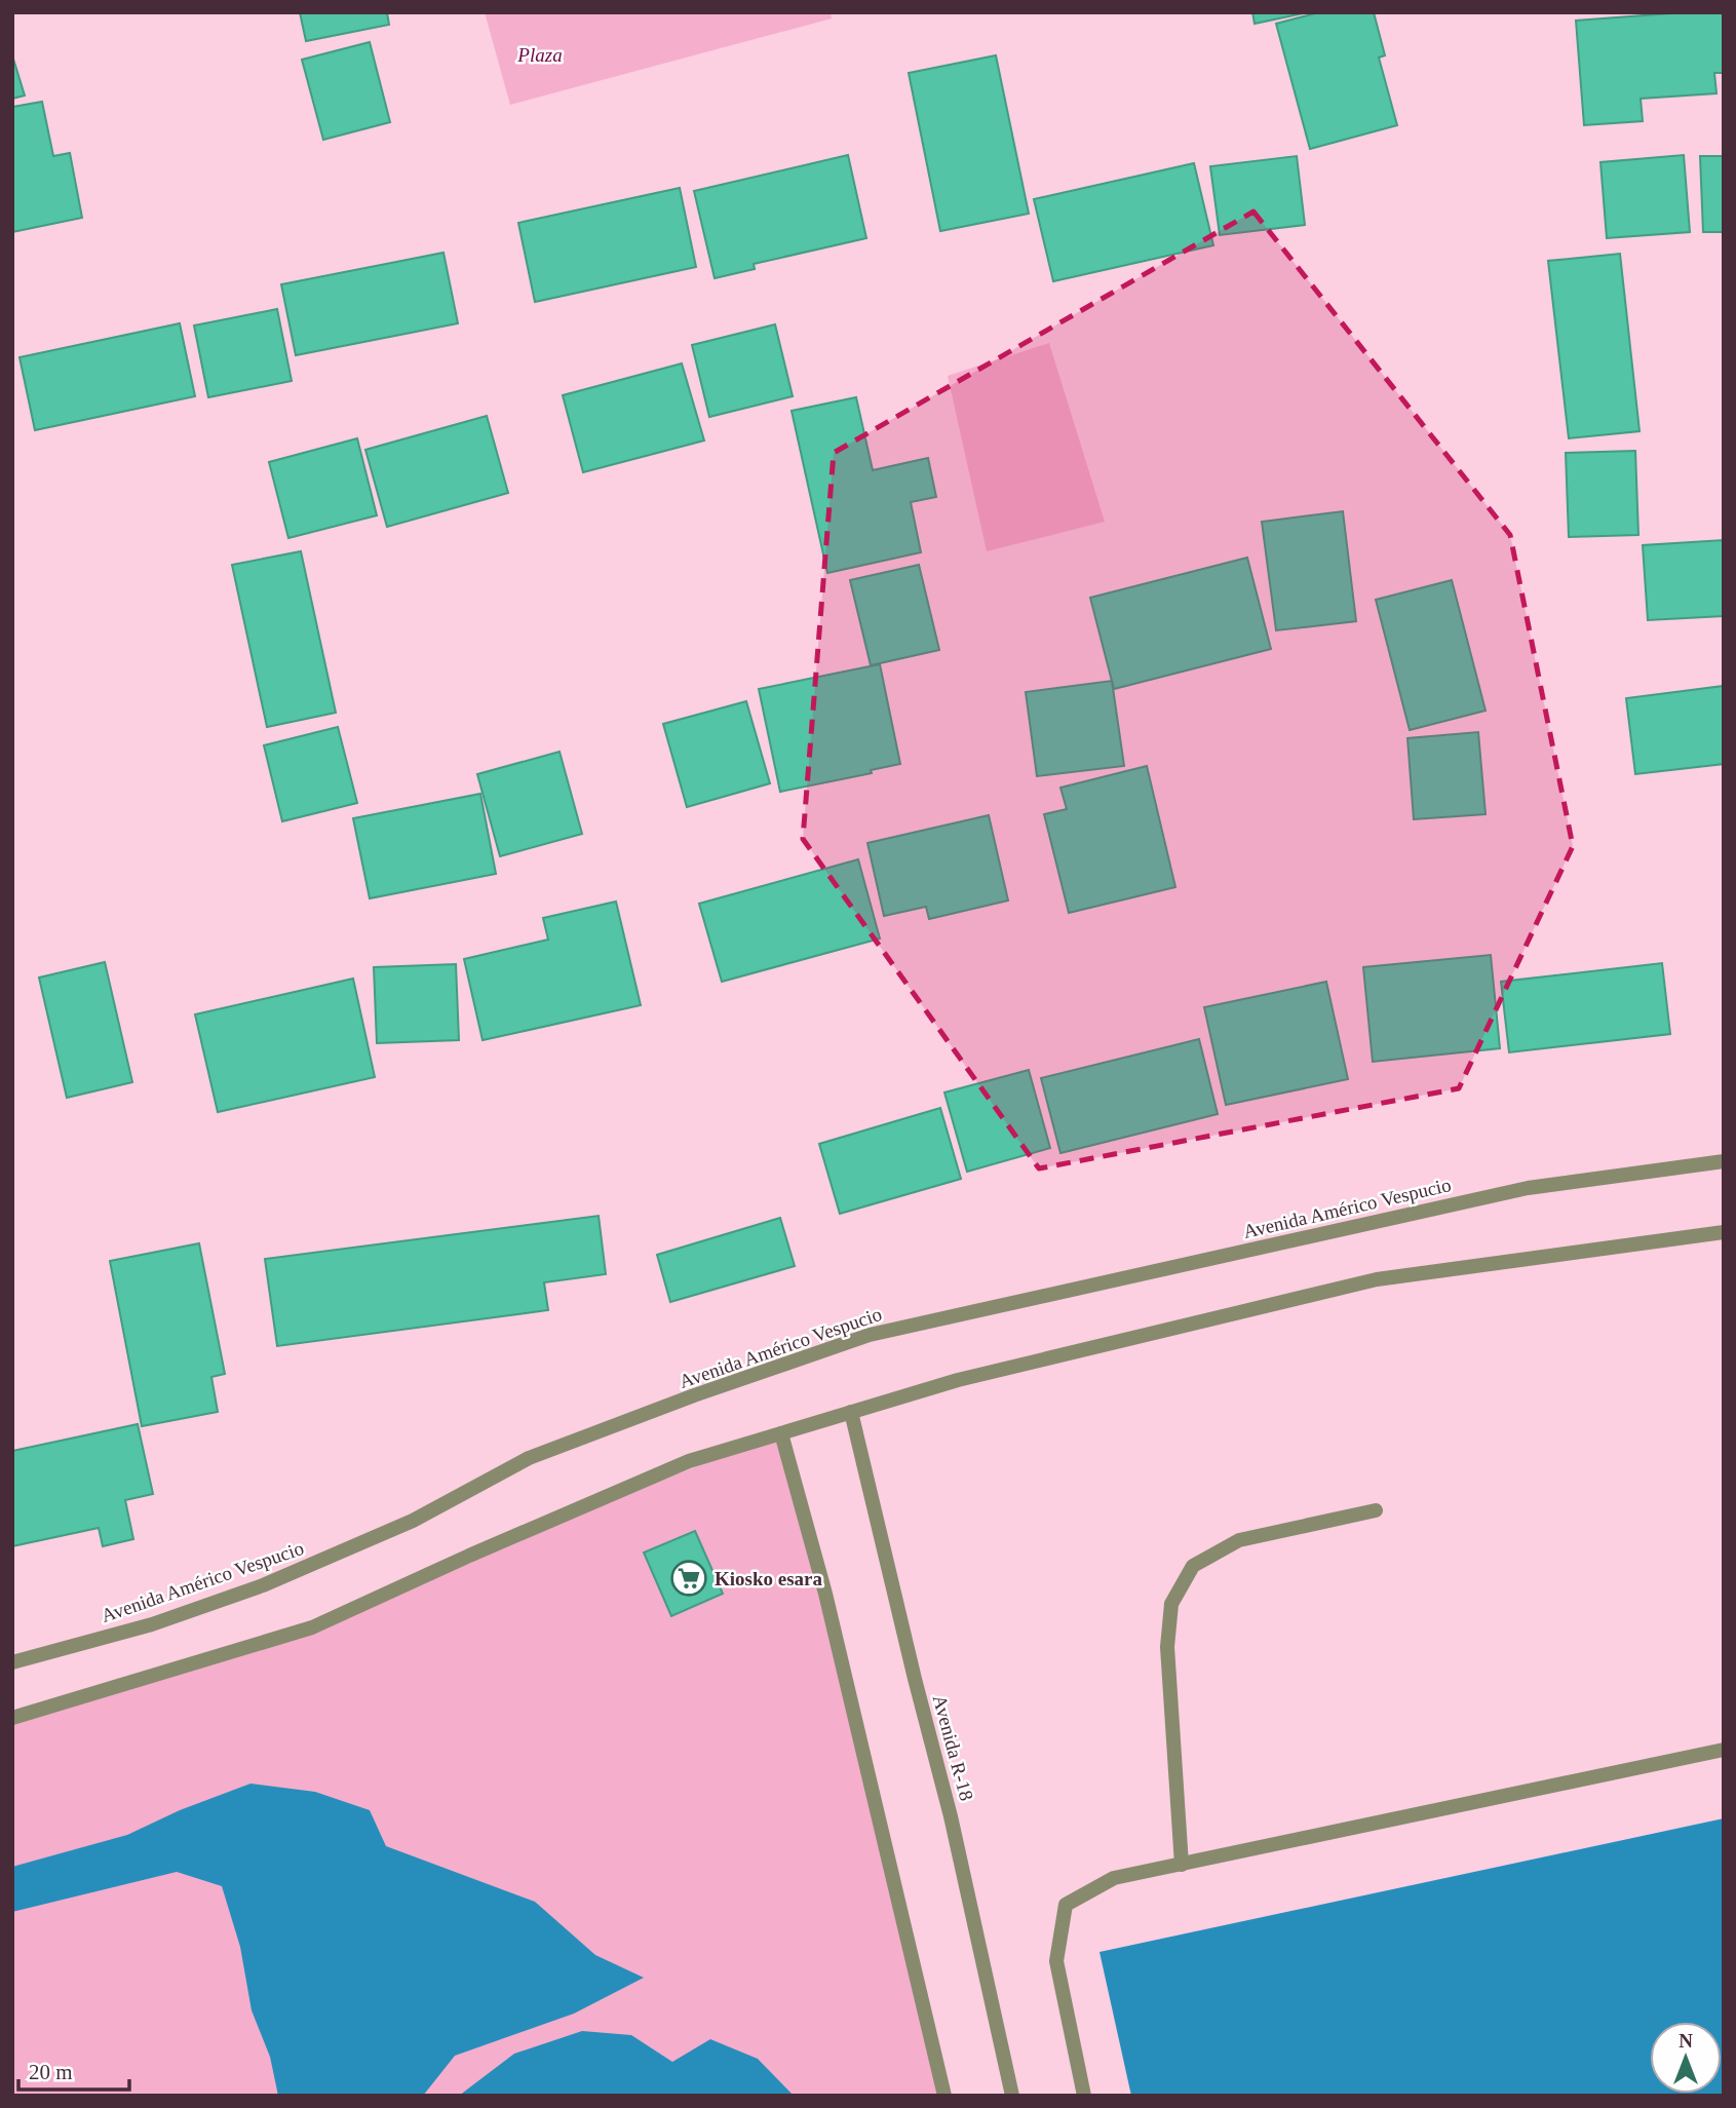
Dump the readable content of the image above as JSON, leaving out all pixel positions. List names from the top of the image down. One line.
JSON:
{"streets":{"street":["Avenida Américo Vespucio","Avenida R-18"]},"parks":["Plaza"],"places":{"supermarket":["Kiosko esara"]},"scale_bar":"20 m","north":"top"}
